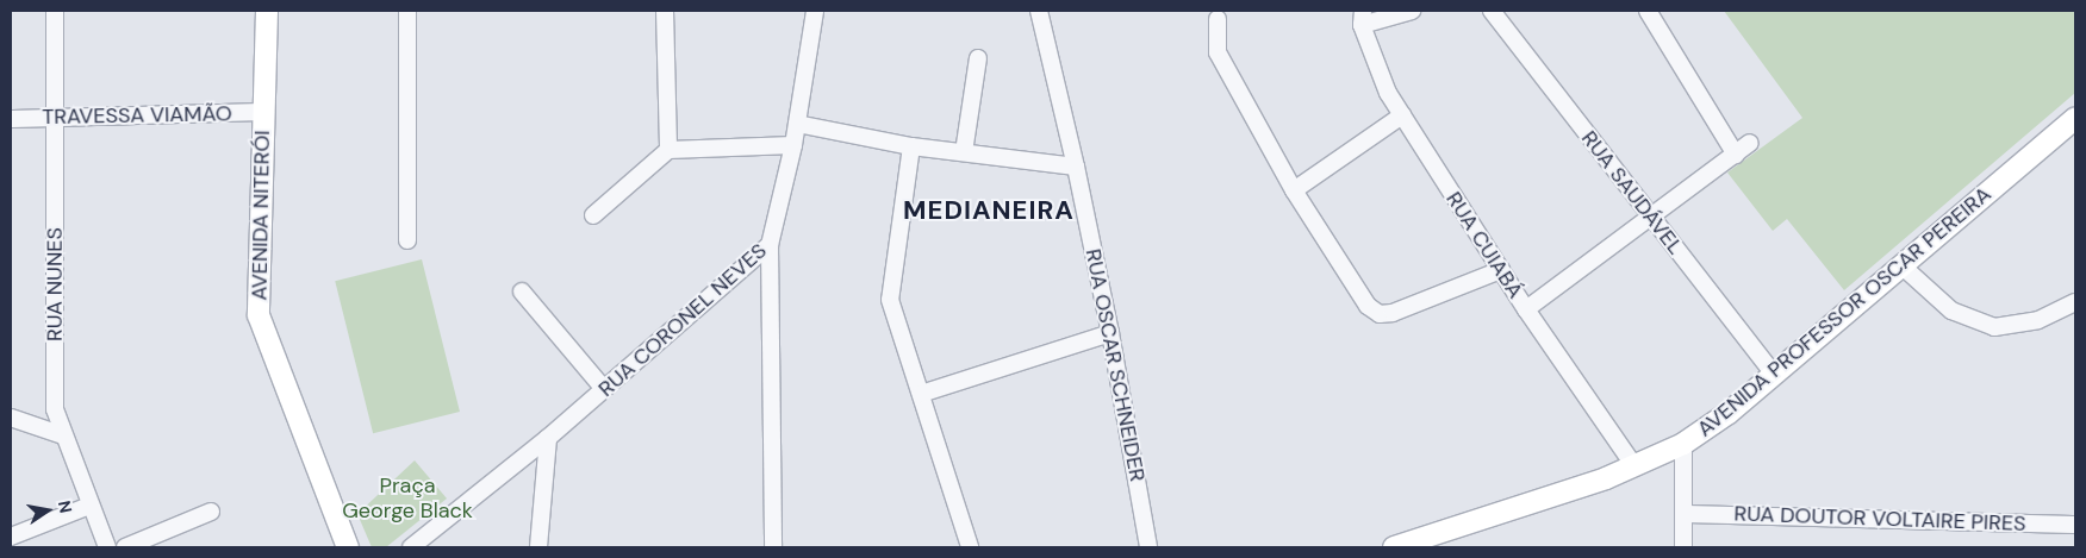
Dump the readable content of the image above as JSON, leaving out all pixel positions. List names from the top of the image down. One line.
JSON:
{"streets":{"main road":["AVENIDA NITERÓI","AVENIDA PROFESSOR OSCAR PEREIRA"],"street":["TRAVESSA VIAMÃO","RUA SAUDÁVEL","RUA CUIABÁ","RUA NUNES","RUA CORONEL NEVES","RUA OSCAR SCHNEIDER","RUA DOUTOR VOLTAIRE PIRES"]},"crossings":[["TRAVESSA VIAMÃO","AVENIDA NITERÓI"],["TRAVESSA VIAMÃO","RUA NUNES"],["RUA SAUDÁVEL","AVENIDA PROFESSOR OSCAR PEREIRA"],["RUA CUIABÁ","AVENIDA PROFESSOR OSCAR PEREIRA"]],"districts":["MEDIANEIRA"],"parks":["Praça George Black"],"north":"right"}
